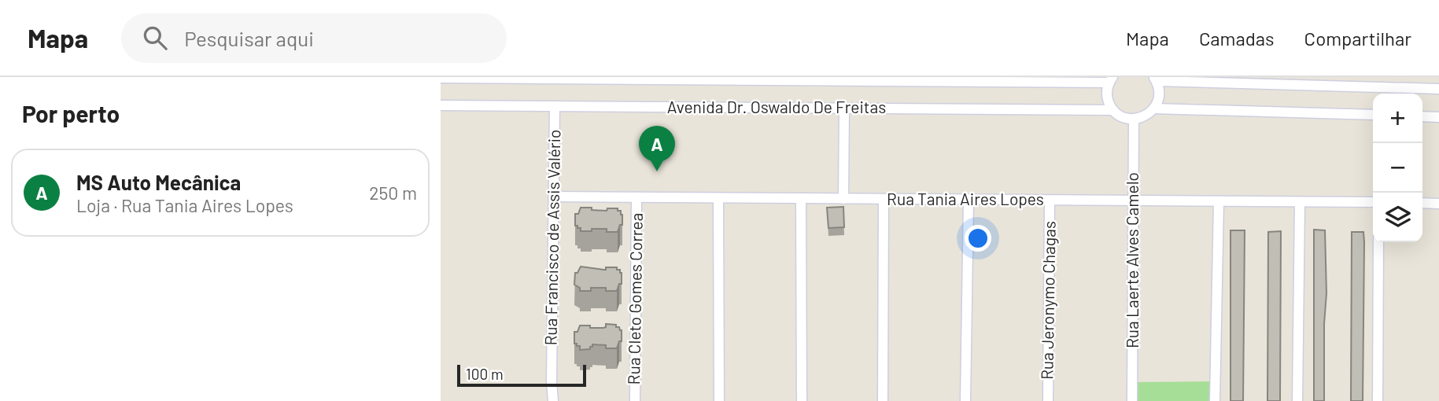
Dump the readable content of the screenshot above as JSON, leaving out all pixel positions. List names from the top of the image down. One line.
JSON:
{"streets":{"street":["Avenida Dr. Oswaldo De Freitas","Rua Tania Aires Lopes","Rua Francisco de Assis Valério","Rua Laerte Alves Camelo","Rua Cleto Gomes Correa","Rua Jeronymo Chagas"]},"crossings":[["Avenida Dr. Oswaldo De Freitas","Rua Francisco de Assis Valério"],["Rua Tania Aires Lopes","Rua Francisco de Assis Valério"],["Rua Tania Aires Lopes","Rua Laerte Alves Camelo"],["Rua Tania Aires Lopes","Rua Cleto Gomes Correa"],["Rua Tania Aires Lopes","Rua Jeronymo Chagas"]],"scale_bar":"100 m","page":{"header":"Mapa","search":"Pesquisar aqui","nav":["Mapa","Camadas","Compartilhar"],"heading":"Por perto","map_buttons":["+","−"],"pins":"A","list":[{"mark":"A","name":"MS Auto Mecânica","note":"Loja · Rua Tania Aires Lopes","value":"250 m"}],"scale":"100 m"}}
